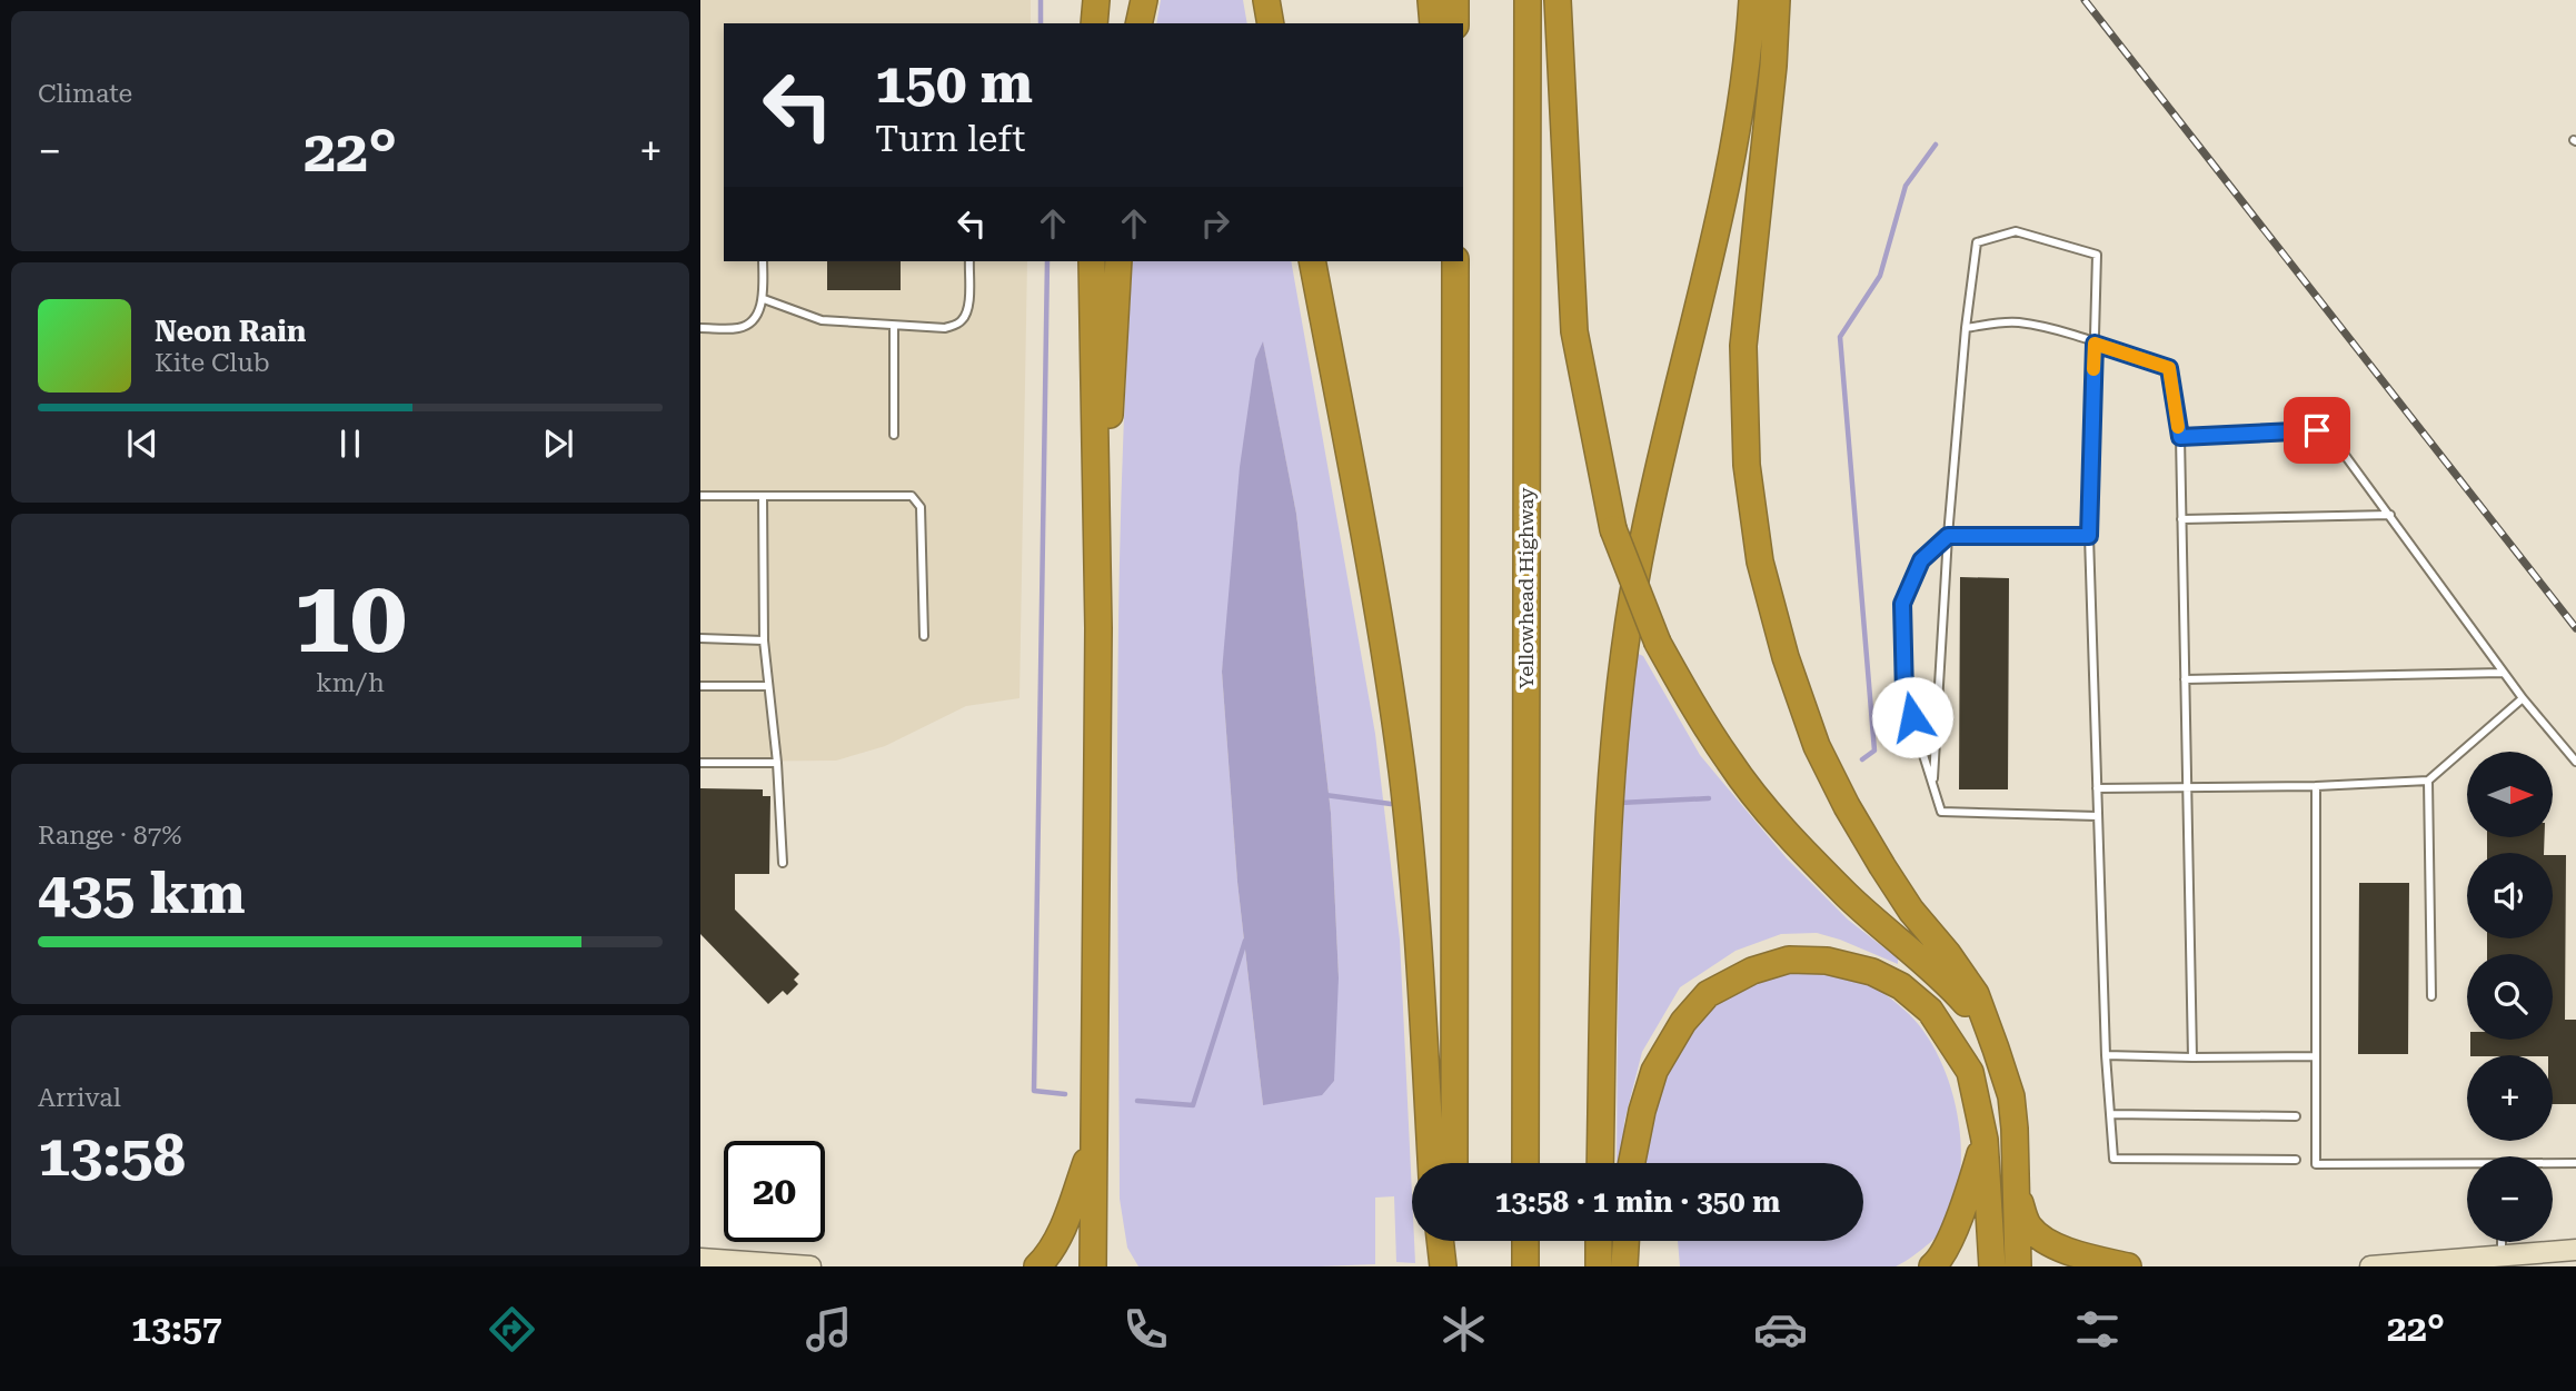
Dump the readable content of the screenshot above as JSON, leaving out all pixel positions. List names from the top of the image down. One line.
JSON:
{"streets":{"highway":["Yellowhead Highway"]},"north":"right","page":{"tile":["Climate",["10","km/h"],["Range · 87%","435 km"],["Arrival","13:58"]],"turn":["150 m","Turn left"],"heat":["−","22°","+"],"song":["Neon Rain","Kite Club"],"map_buttons":["+","−"],"limit":"20","trip":"13:58 · 1 min · 350 m","tabs":["13:57","22°"]}}
